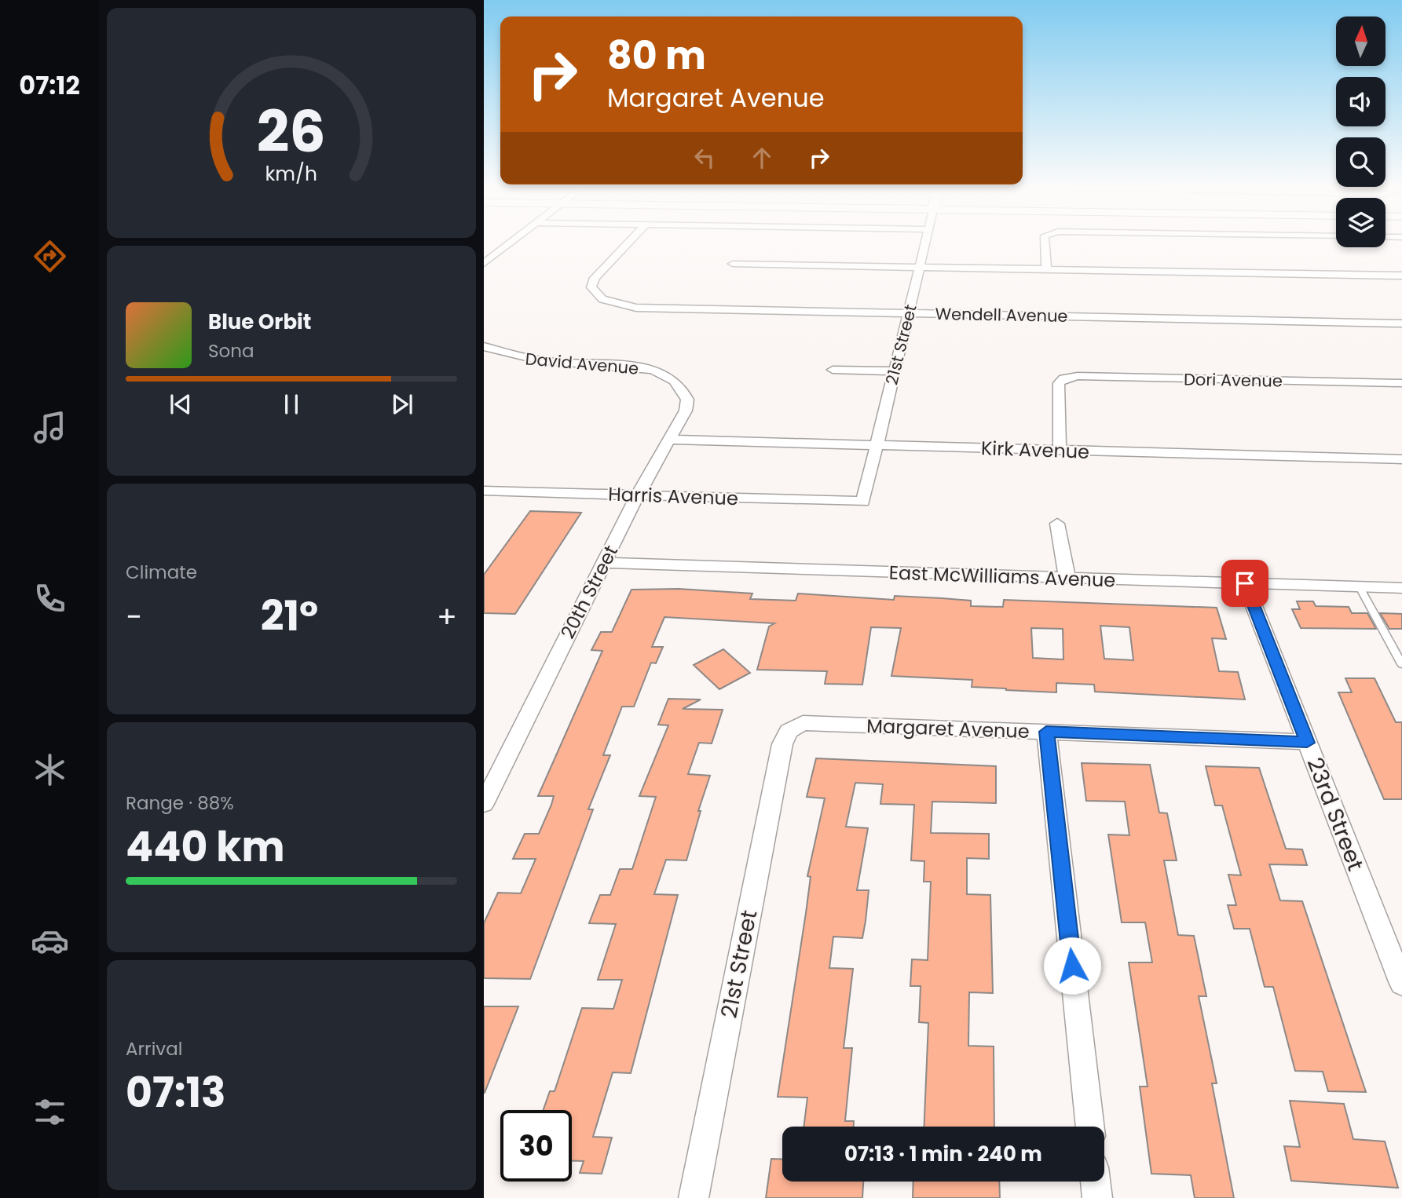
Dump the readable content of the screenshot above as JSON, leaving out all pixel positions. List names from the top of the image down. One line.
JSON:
{"streets":{"street":["Wendell Avenue","21st Street","David Avenue","Dori Avenue","Kirk Avenue","Harris Avenue","East McWilliams Avenue","20th Street","Margaret Avenue","23rd Street"]},"crossings":[["Wendell Avenue","21st Street"],["21st Street","Kirk Avenue"],["21st Street","Harris Avenue"],["21st Street","Margaret Avenue"],["David Avenue","20th Street"],["Dori Avenue","Kirk Avenue"],["Kirk Avenue","20th Street"],["Harris Avenue","20th Street"],["East McWilliams Avenue","20th Street"],["East McWilliams Avenue","23rd Street"],["Margaret Avenue","23rd Street"]],"north":"top","page":{"tabs":"07:12","turn":["80 m","Margaret Avenue"],"song":["Blue Orbit","Sona"],"tile":["Climate",["Range · 88%","440 km"],["Arrival","07:13"]],"heat":["−","21°","+"],"limit":"30","trip":"07:13 · 1 min · 240 m","gauge":["26","km/h"]}}
